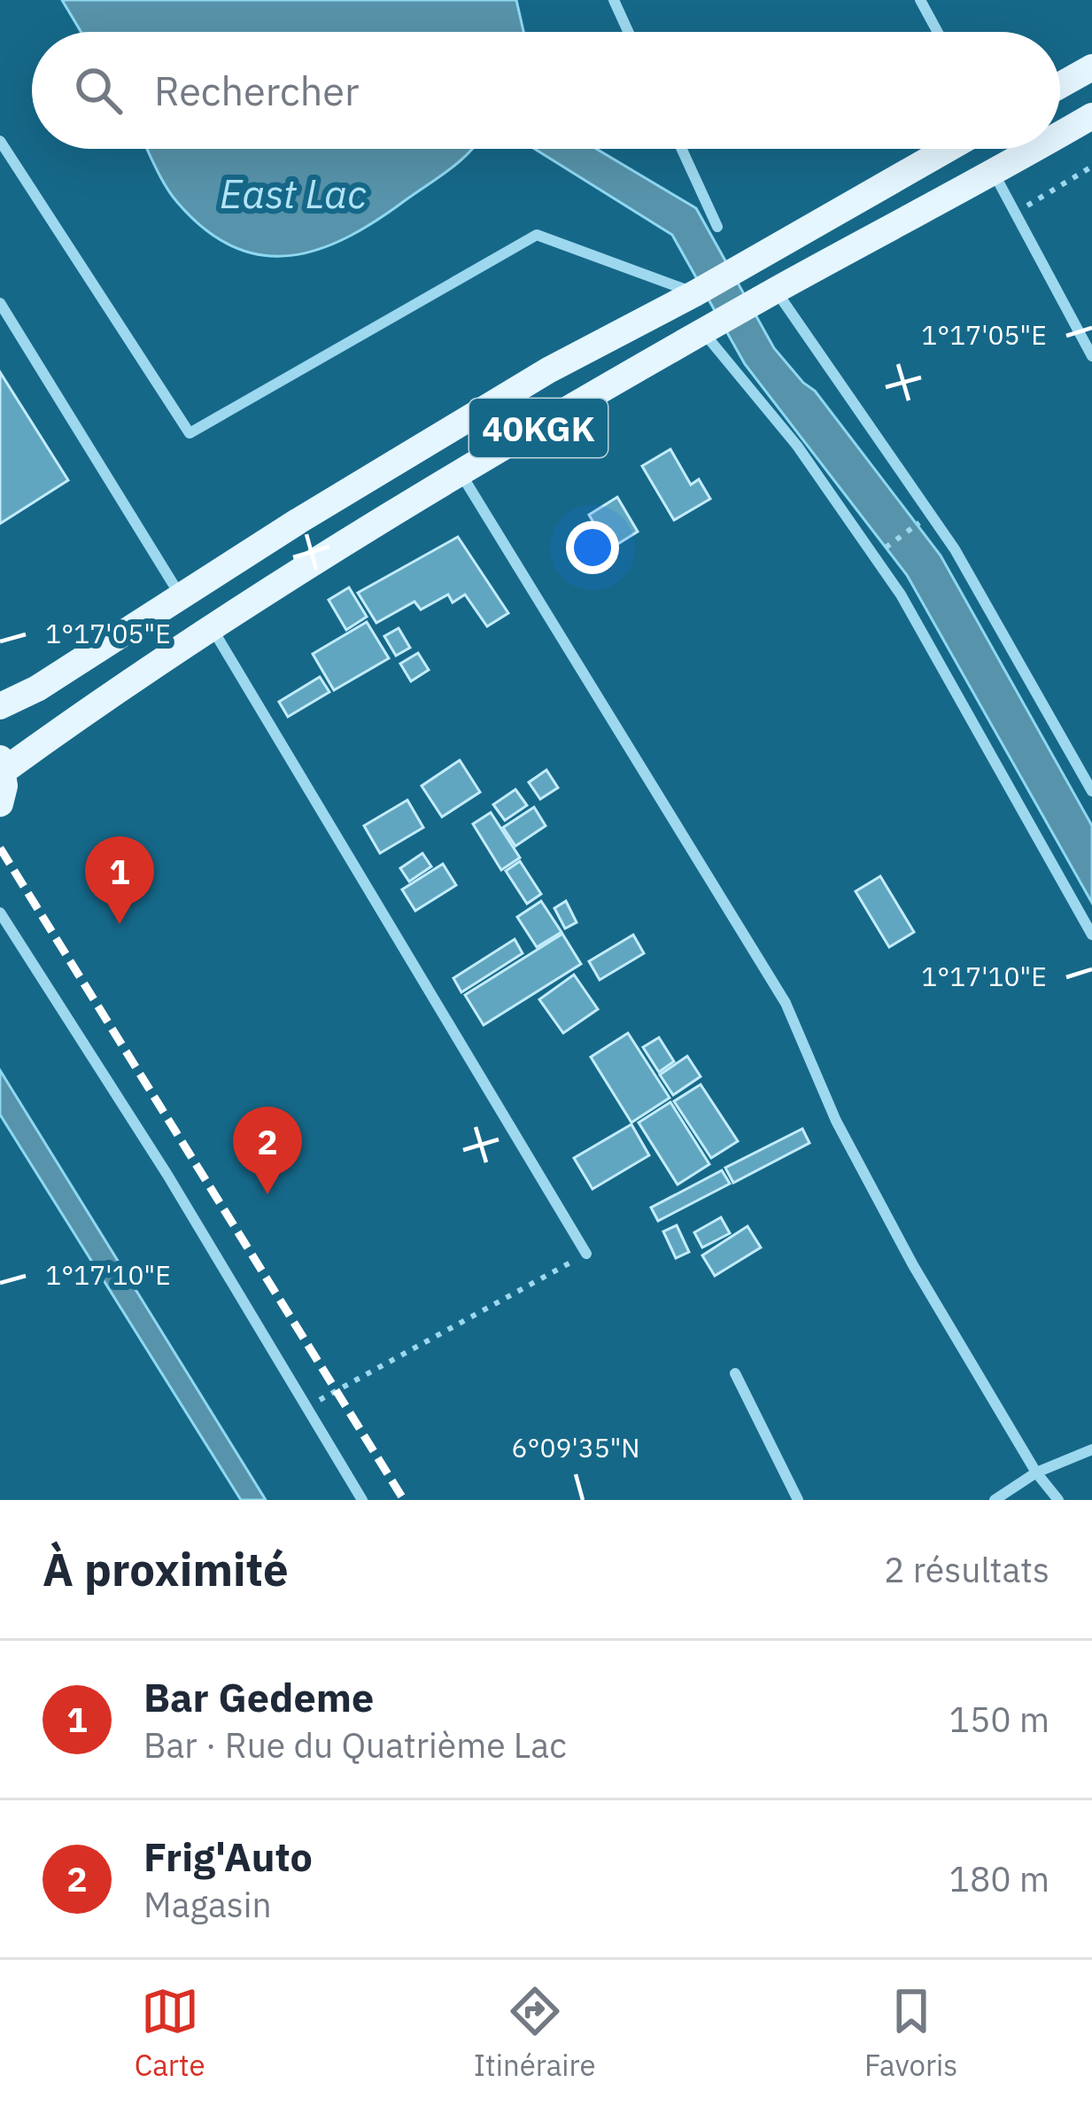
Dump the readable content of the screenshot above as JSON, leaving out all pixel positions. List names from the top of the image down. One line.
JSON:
{"streets":{"main road":["40KGK"]},"water":["East Lac"],"page":{"search":"Rechercher","pins":["1","2"],"heading":["À proximité","2 résultats"],"list":[{"mark":"1","name":"Bar Gedeme","note":"Bar · Rue du Quatrième Lac","value":"150 m"},{"mark":"2","name":"Frig'Auto","note":"Magasin","value":"180 m"}],"nav":["Carte","Itinéraire","Favoris"]},"coordinates":["1°17'05\"E","1°17'10\"E","6°09'35\"N"]}
